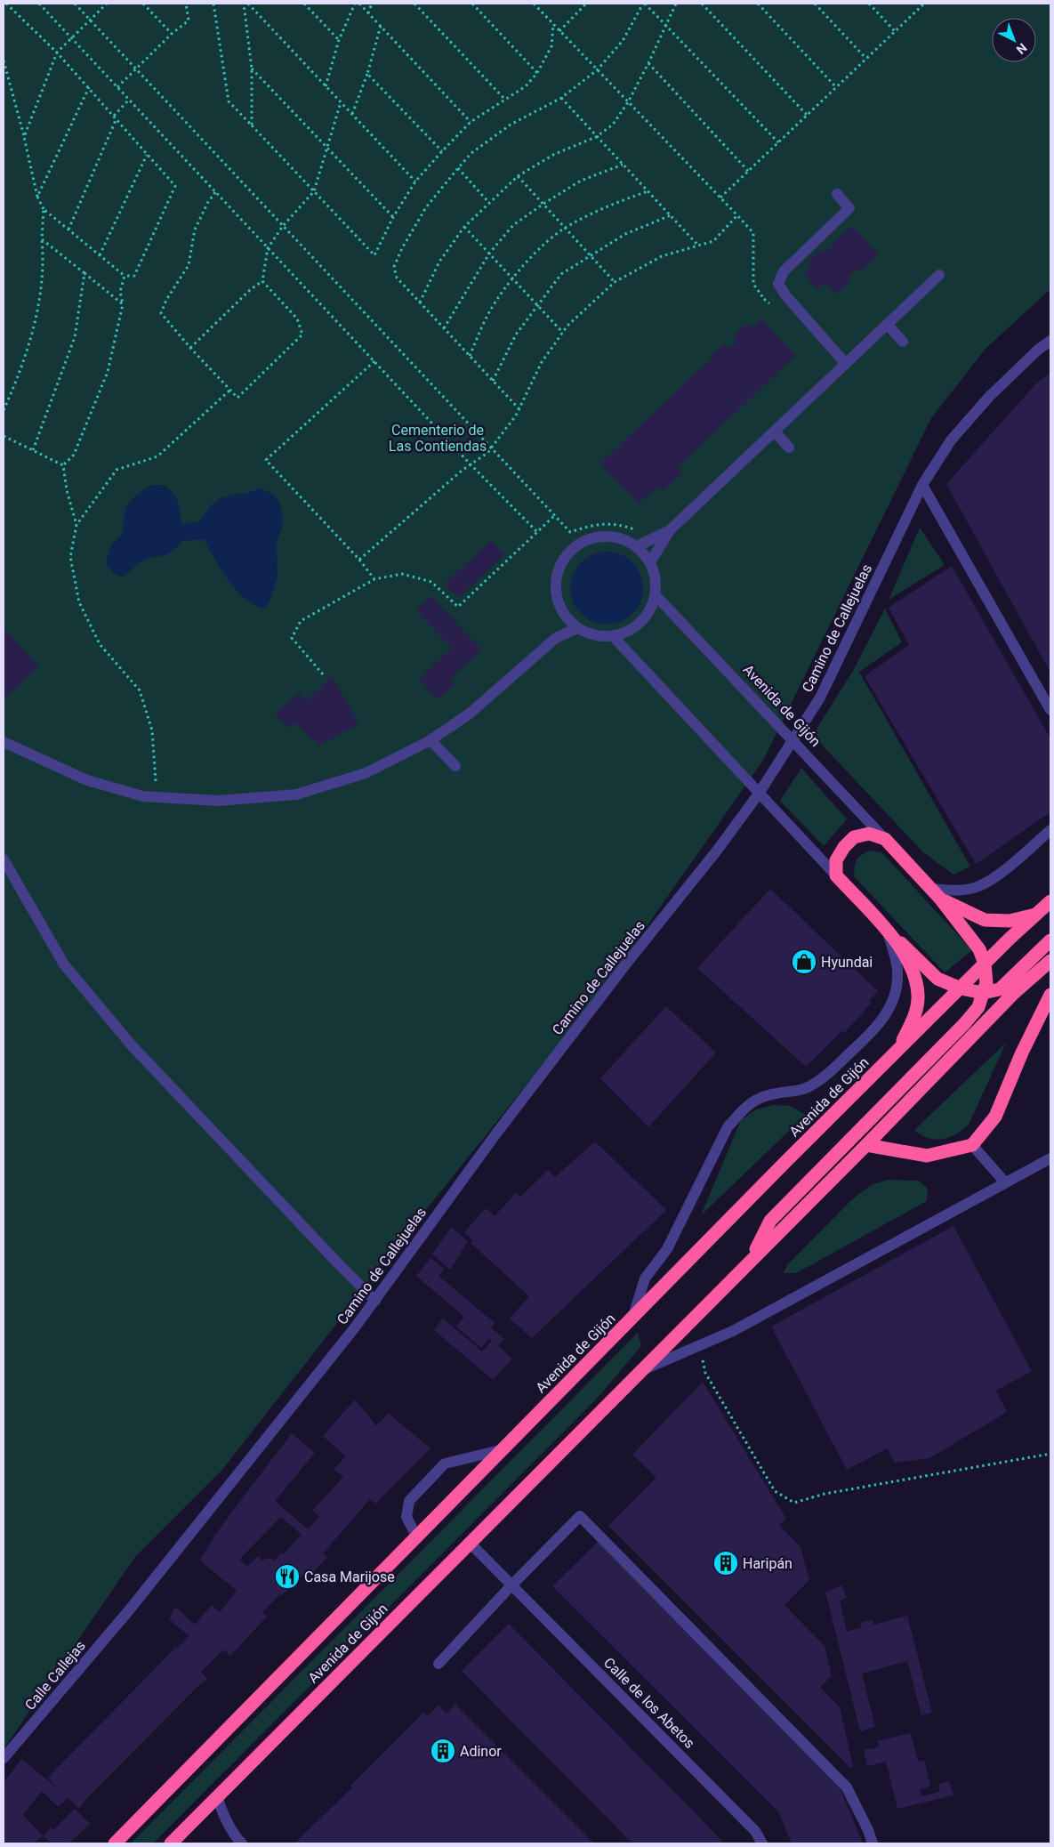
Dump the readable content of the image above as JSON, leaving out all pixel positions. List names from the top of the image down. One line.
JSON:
{"streets":{"highway":["Avenida de Gijón"],"street":["Camino de Callejuelas","Calle Callejas","Calle de los Abetos"]},"crossings":[["Camino de Callejuelas","Avenida de Gijón"],["Camino de Callejuelas","Calle Callejas"],["Avenida de Gijón","Calle de los Abetos"]],"parks":["Cementerio de Las Contiendas"],"places":{"shop":["Hyundai"],"building":["Haripán","Adinor"],"restaurant":["Casa Marijose"]},"north":"bottom right"}
